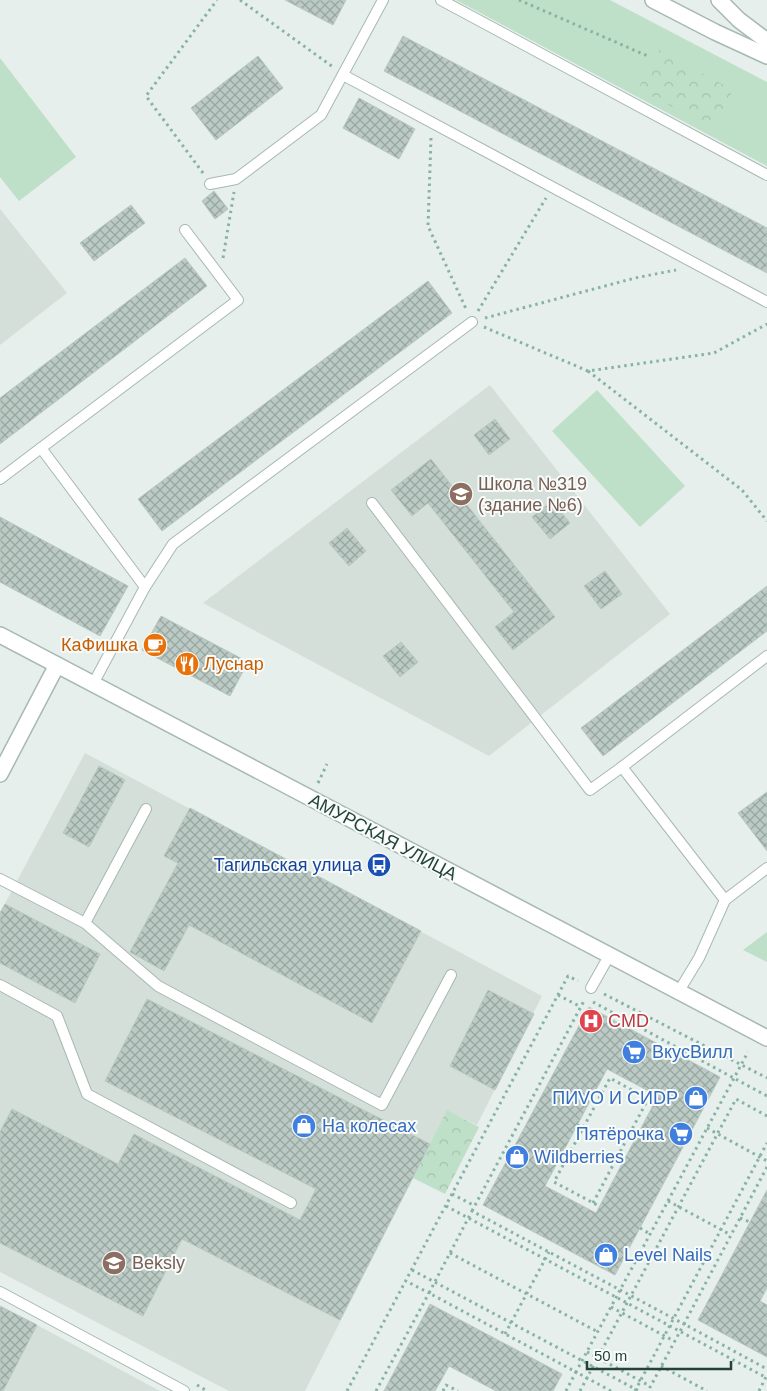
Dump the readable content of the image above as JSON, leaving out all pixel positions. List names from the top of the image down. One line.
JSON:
{"streets":{"street":["АМУРСКАЯ УЛИЦА"]},"places":{"school or university":["Школа №319 (здание №6)","Beksly"],"cafe":["КаФишка"],"restaurant":["Луснар"],"bus stop":["Тагильская улица"],"hospital":["CMD"],"supermarket":["ВкусВилл","Пятёрочка"],"shop":["ПИVO И СИDР","На колесах","Wildberries","Level Nails"]},"scale_bar":"50 m"}
